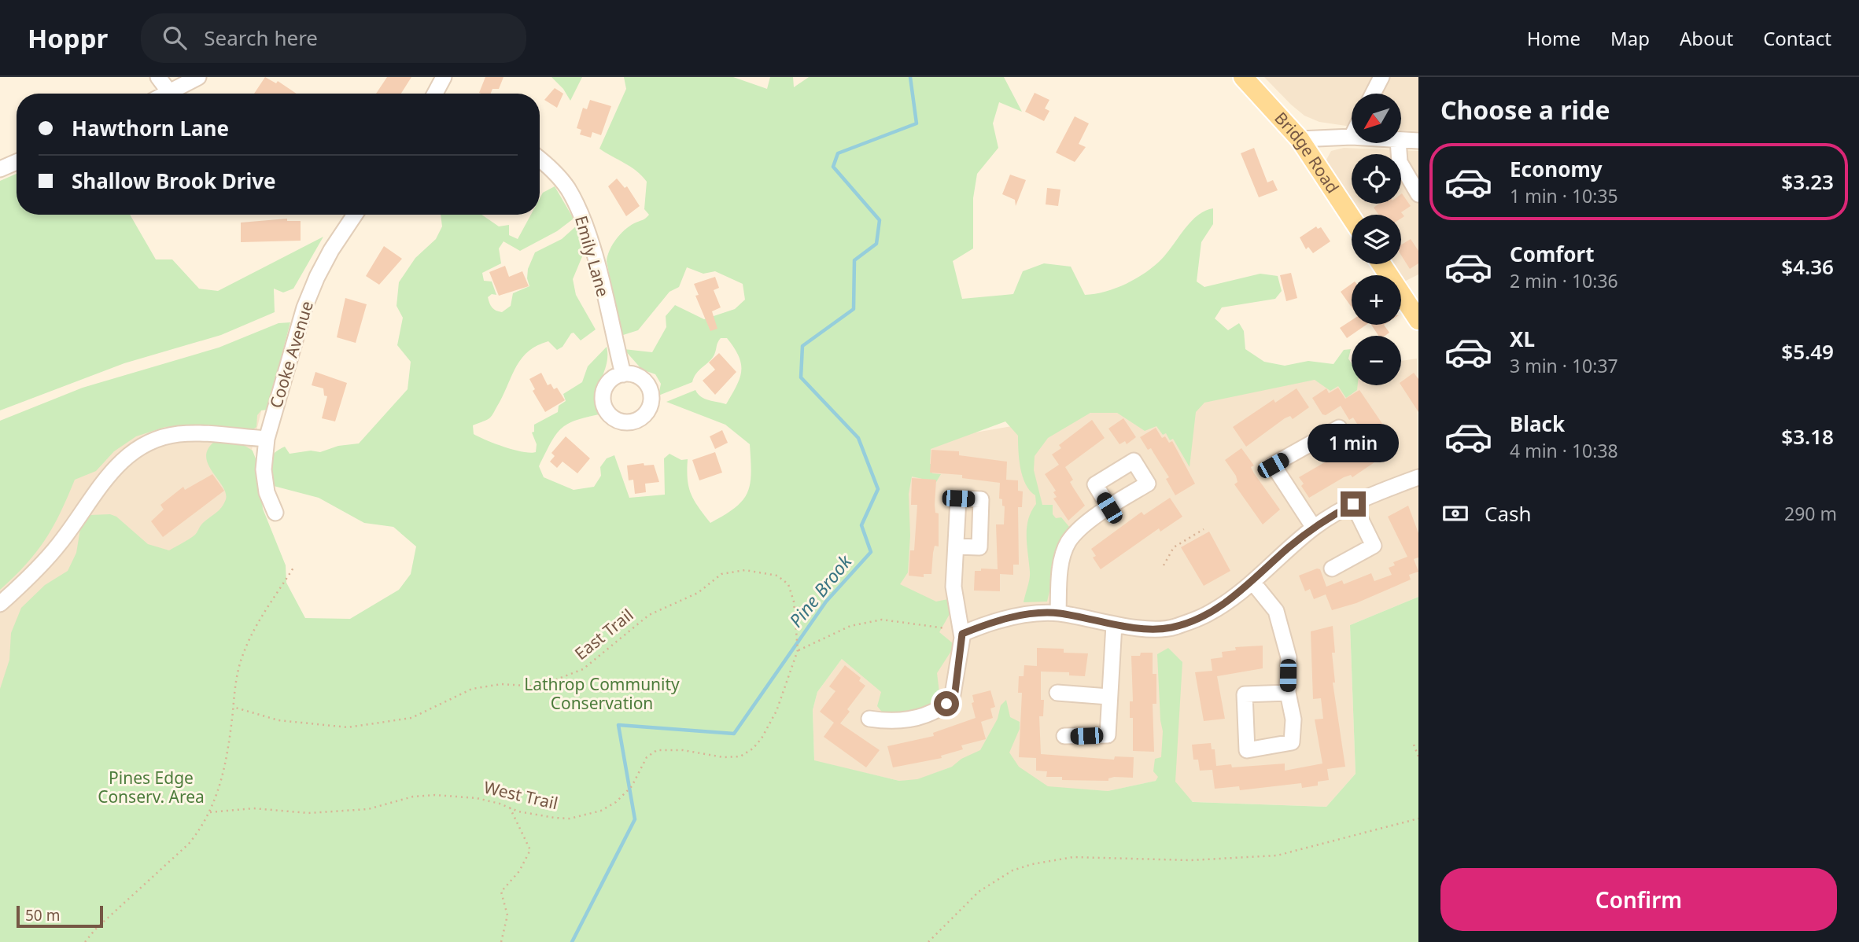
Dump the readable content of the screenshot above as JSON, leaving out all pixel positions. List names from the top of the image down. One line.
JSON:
{"streets":{"main road":["Bridge Road"],"street":["Emily Lane","Cooke Avenue"],"path":["East Trail","West Trail"]},"crossings":[["East Trail","West Trail"]],"water":["Pine Brook"],"parks":["Lathrop Community Conservation","Pines Edge Conserv. Area"],"scale_bar":"50 m","north":"bottom left","page":{"header":"Hoppr","search":"Search here","nav":["Home","Map","About","Contact"],"heading":"Choose a ride","map_buttons":["+","−"],"banner":["Hawthorn Lane","Shallow Brook Drive"],"list":[{"name":"Economy","note":"1 min · 10:35","value":"$3.23"},{"name":"Comfort","note":"2 min · 10:36","value":"$4.36"},{"name":"XL","note":"3 min · 10:37","value":"$5.49"},{"name":"Black","note":"4 min · 10:38","value":"$3.18"}],"bubble":"1 min","pay":["Cash","290 m"],"buttons":"Confirm","scale":"50 m"}}
